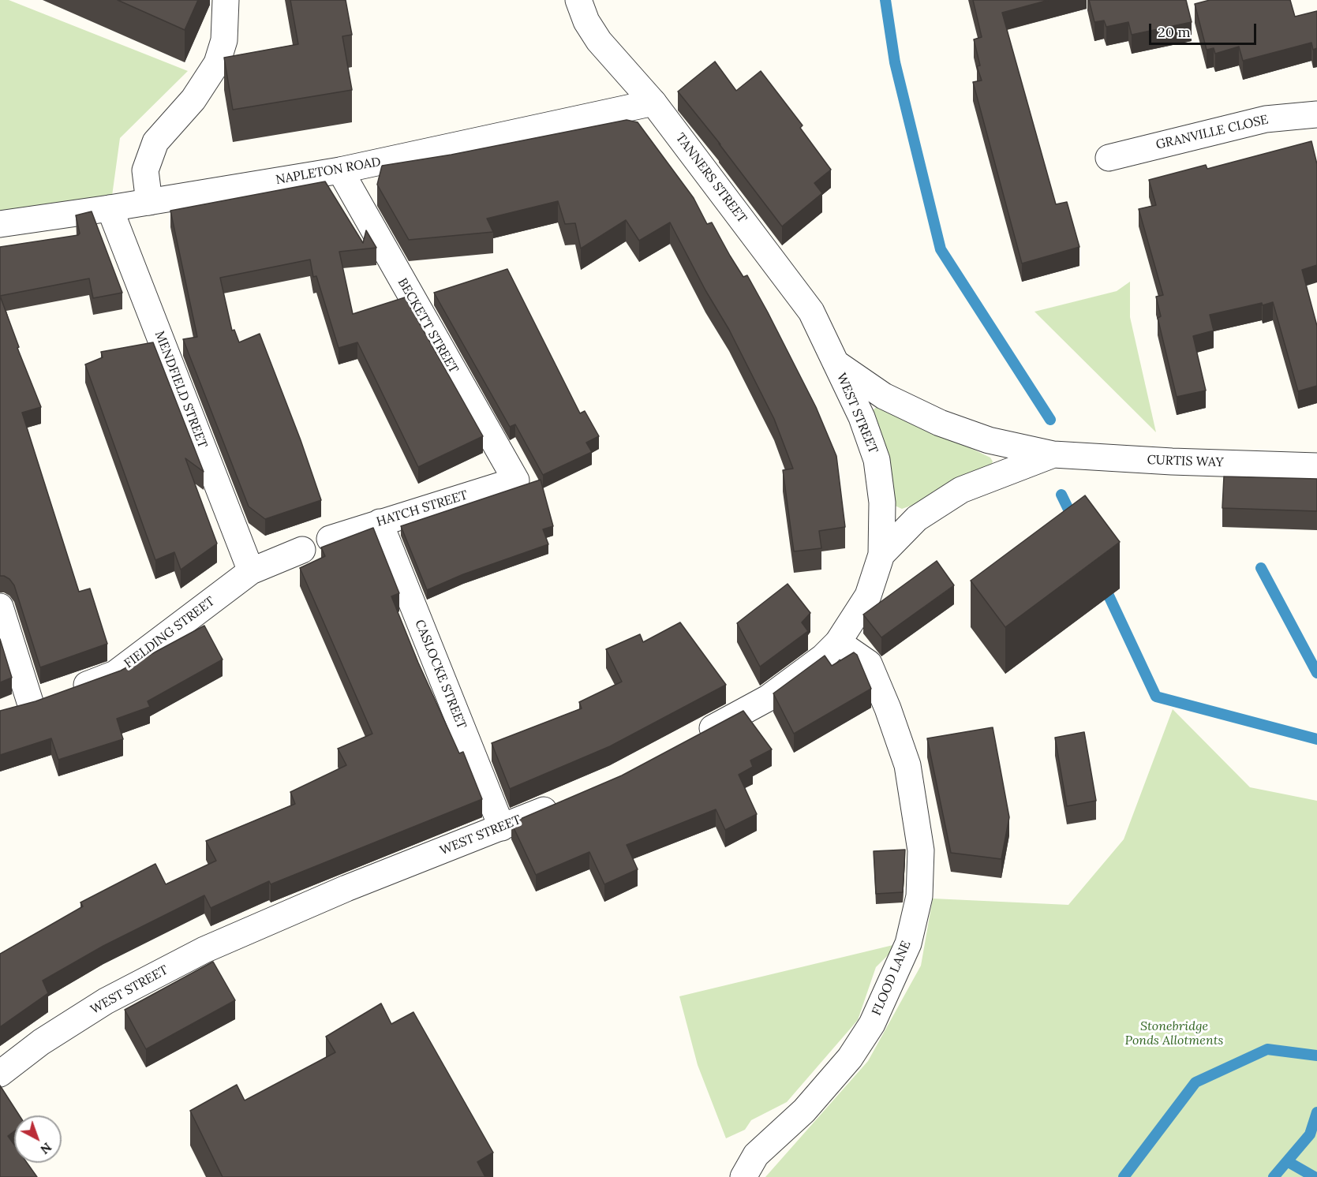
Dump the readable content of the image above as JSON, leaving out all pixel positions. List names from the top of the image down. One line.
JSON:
{"streets":{"street":["GRANVILLE CLOSE","NAPLETON ROAD","TANNERS STREET","BECKETT STREET","MENDFIELD STREET","WEST STREET","CURTIS WAY","HATCH STREET","FIELDING STREET","CASLOCKE STREET","FLOOD LANE"]},"crossings":[["NAPLETON ROAD","TANNERS STREET"],["NAPLETON ROAD","BECKETT STREET"],["NAPLETON ROAD","MENDFIELD STREET"],["TANNERS STREET","WEST STREET"],["TANNERS STREET","CURTIS WAY"],["BECKETT STREET","HATCH STREET"],["MENDFIELD STREET","FIELDING STREET"],["WEST STREET","CURTIS WAY"],["WEST STREET","CASLOCKE STREET"],["WEST STREET","FLOOD LANE"],["HATCH STREET","CASLOCKE STREET"]],"parks":["Stonebridge Ponds Allotments"],"scale_bar":"20 m","north":"bottom right"}
